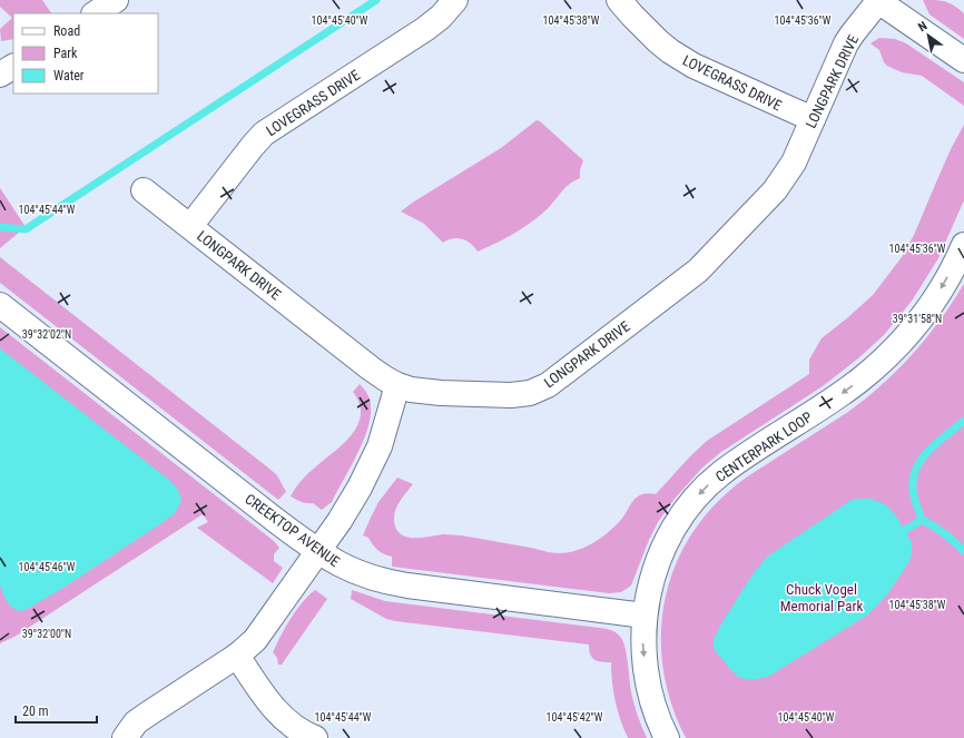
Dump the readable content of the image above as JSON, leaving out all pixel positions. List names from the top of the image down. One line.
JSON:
{"streets":{"street":["LONGPARK DRIVE","LOVEGRASS DRIVE","CENTERPARK LOOP","CREEKTOP AVENUE"]},"crossings":[["LONGPARK DRIVE","LOVEGRASS DRIVE"],["CENTERPARK LOOP","CREEKTOP AVENUE"]],"one_way":["CENTERPARK LOOP"],"parks":["Chuck Vogel Memorial Park"],"legend":["Road","Park","Water"],"scale_bar":"20 m","north":"top left","coordinates":["104°45'36\"W","104°45'40\"W","104°45'38\"W","104°45'44\"W","39°31'58\"N","39°32'02\"N","104°45'46\"W","39°32'00\"N","104°45'42\"W"]}
